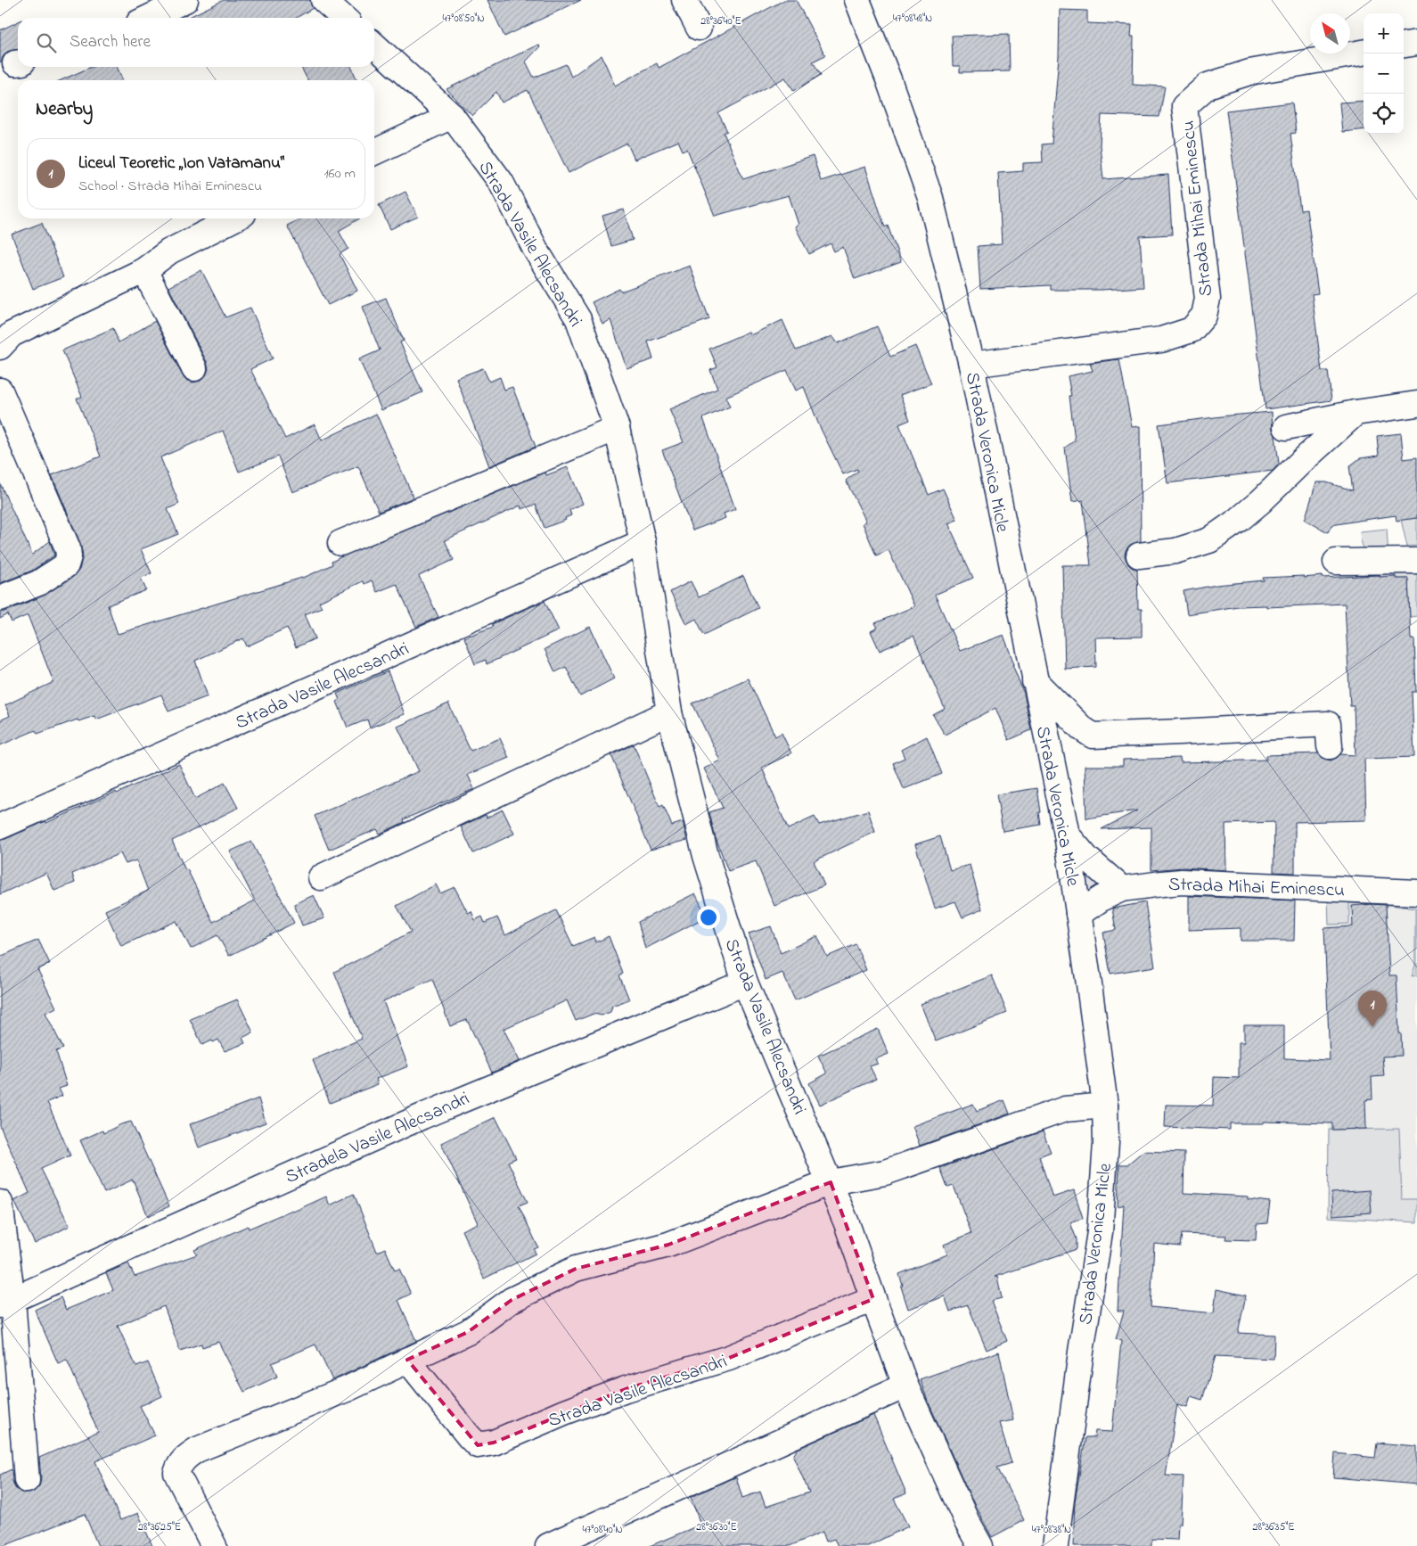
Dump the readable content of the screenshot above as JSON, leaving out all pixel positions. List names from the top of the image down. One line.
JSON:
{"streets":{"street":["Strada Mihai Eminescu","Strada Vasile Alecsandri","Strada Veronica Micle","Stradela Vasile Alecsandri"]},"crossings":[["Strada Mihai Eminescu","Strada Veronica Micle"],["Strada Vasile Alecsandri","Stradela Vasile Alecsandri"]],"north":"top left","page":{"map_buttons":["+","−"],"search":"Search here","heading":"Nearby","list":[{"mark":"1","name":"Liceul Teoretic „Ion Vatamanu“","note":"School · Strada Mihai Eminescu","value":"160 m"}],"pins":"1"},"coordinates":["47°08'50\"N","47°08'48\"N","28°36'40\"E","28°36'25\"E","28°36'30\"E","28°36'35\"E","47°08'40\"N","47°08'38\"N"]}
